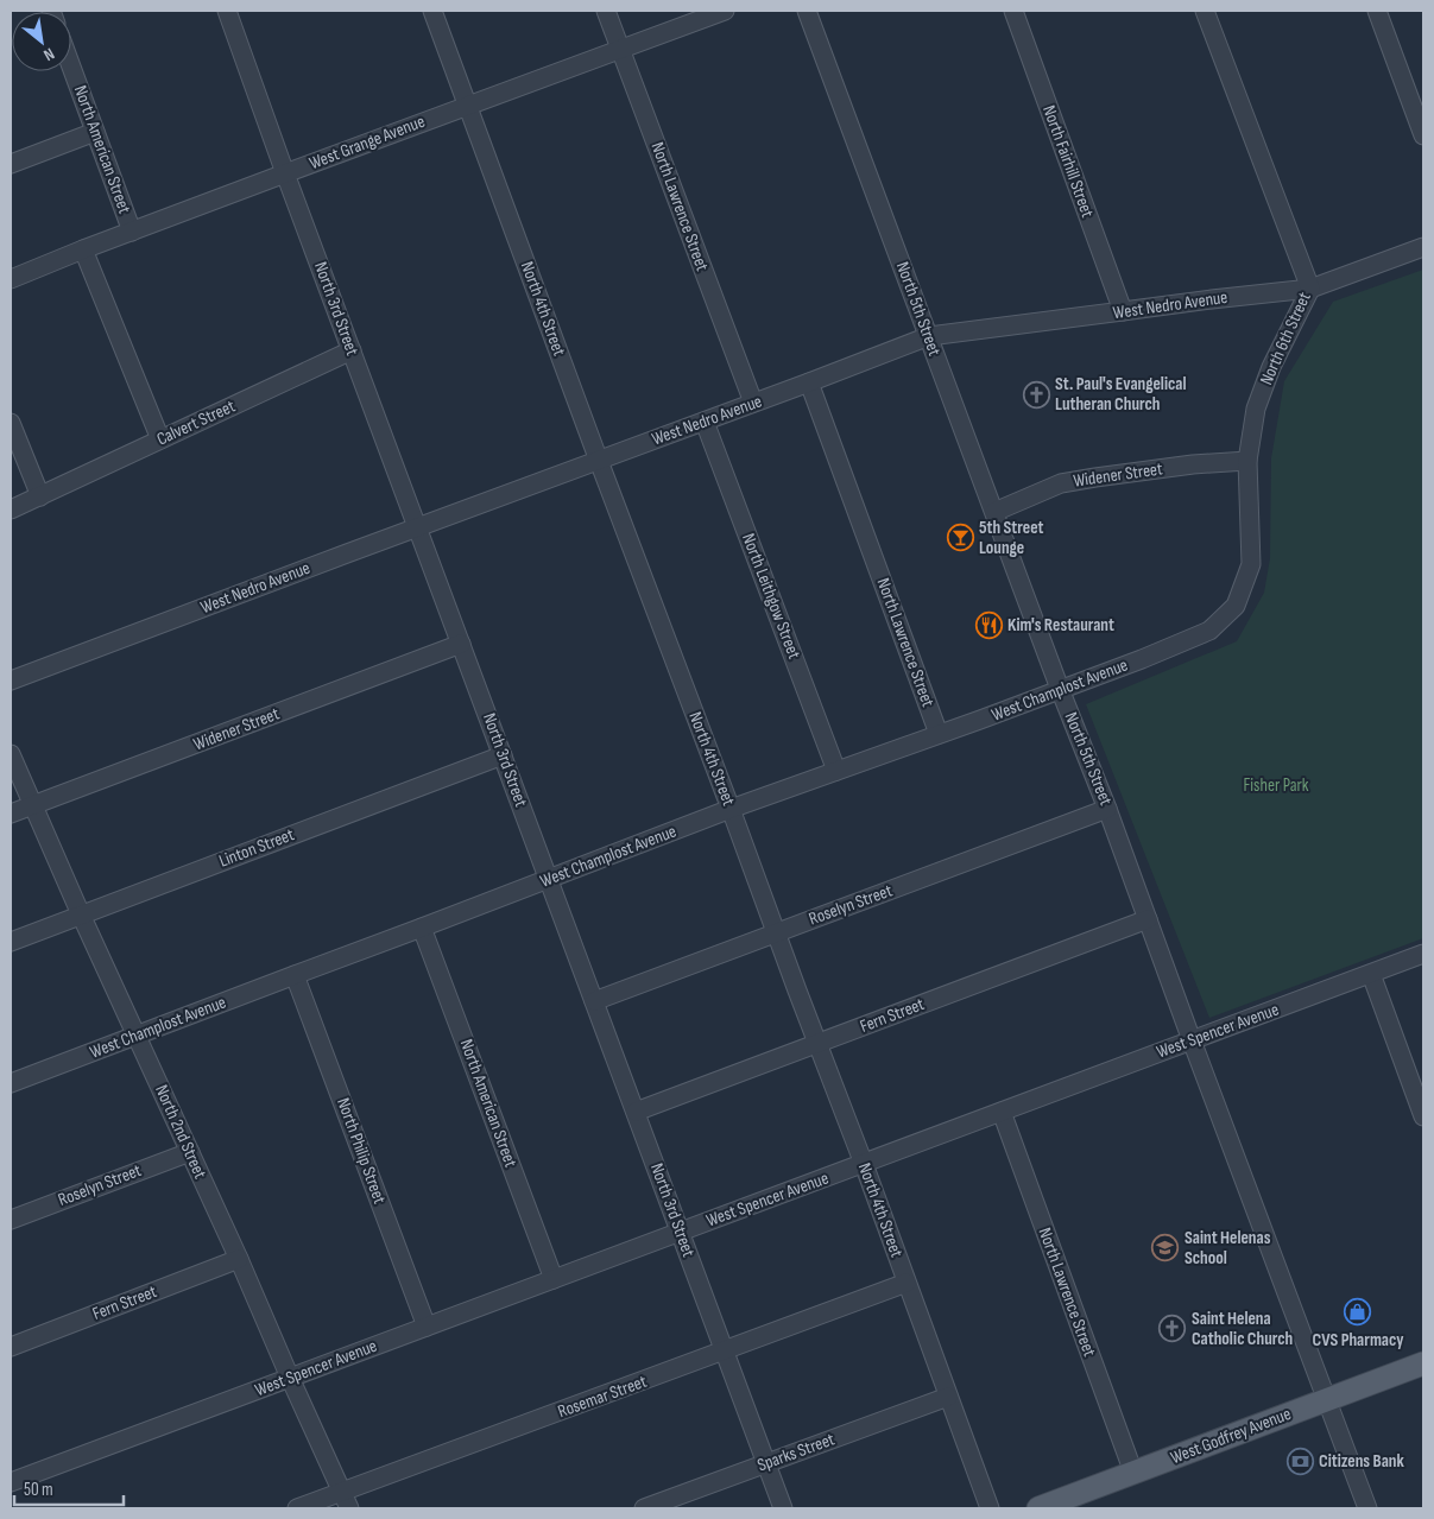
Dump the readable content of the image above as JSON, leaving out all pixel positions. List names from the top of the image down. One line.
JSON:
{"streets":{"main road":["West Godfrey Avenue"],"street":["West Grange Avenue","North American Street","North Fairhill Street","North Lawrence Street","West Nedro Avenue","North 3rd Street","North 4th Street","North 5th Street","North 6th Street","Calvert Street","Widener Street","North Leithgow Street","West Champlost Avenue","Linton Street","Roselyn Street","Fern Street","West Spencer Avenue","North 2nd Street","North Philip Street","Rosemar Street","Sparks Street"]},"crossings":[["West Grange Avenue","North American Street"],["West Grange Avenue","North Lawrence Street"],["West Grange Avenue","North 3rd Street"],["West Grange Avenue","North 4th Street"],["North American Street","West Champlost Avenue"],["North American Street","West Spencer Avenue"],["North Fairhill Street","West Nedro Avenue"],["North Lawrence Street","West Nedro Avenue"],["North Lawrence Street","West Champlost Avenue"],["North Lawrence Street","West Spencer Avenue"],["North Lawrence Street","West Godfrey Avenue"],["West Nedro Avenue","North 3rd Street"],["West Nedro Avenue","North 4th Street"],["West Nedro Avenue","North 5th Street"],["West Nedro Avenue","North 6th Street"],["West Nedro Avenue","North Leithgow Street"],["North 3rd Street","Calvert Street"],["North 3rd Street","Widener Street"],["North 3rd Street","West Champlost Avenue"],["North 3rd Street","Linton Street"],["North 3rd Street","Roselyn Street"],["North 3rd Street","Fern Street"],["North 3rd Street","West Spencer Avenue"],["North 3rd Street","Rosemar Street"],["North 3rd Street","Sparks Street"],["North 4th Street","West Champlost Avenue"],["North 4th Street","Roselyn Street"],["North 4th Street","Fern Street"],["North 4th Street","West Spencer Avenue"],["North 4th Street","Rosemar Street"],["North 4th Street","Sparks Street"],["North 5th Street","Widener Street"],["North 5th Street","West Champlost Avenue"],["North 5th Street","Roselyn Street"],["North 5th Street","Fern Street"],["North 5th Street","West Spencer Avenue"],["North 5th Street","West Godfrey Avenue"],["North 6th Street","Widener Street"],["North 6th Street","West Champlost Avenue"],["Widener Street","North 2nd Street"],["North Leithgow Street","West Champlost Avenue"],["West Champlost Avenue","North 2nd Street"],["West Champlost Avenue","North Philip Street"],["Linton Street","North 2nd Street"],["Roselyn Street","North 2nd Street"],["Fern Street","North 2nd Street"],["West Spencer Avenue","North 2nd Street"],["West Spencer Avenue","North Philip Street"],["North 2nd Street","Rosemar Street"]],"parks":["Fisher Park"],"places":{"church":["St. Paul's Evangelical Lutheran Church","Saint Helena Catholic Church"],"bar":["5th Street Lounge"],"restaurant":["Kim's Restaurant"],"school or university":["Saint Helenas School"],"shop":["CVS Pharmacy"],"bank":["Citizens Bank"]},"scale_bar":"50 m","north":"bottom right"}
